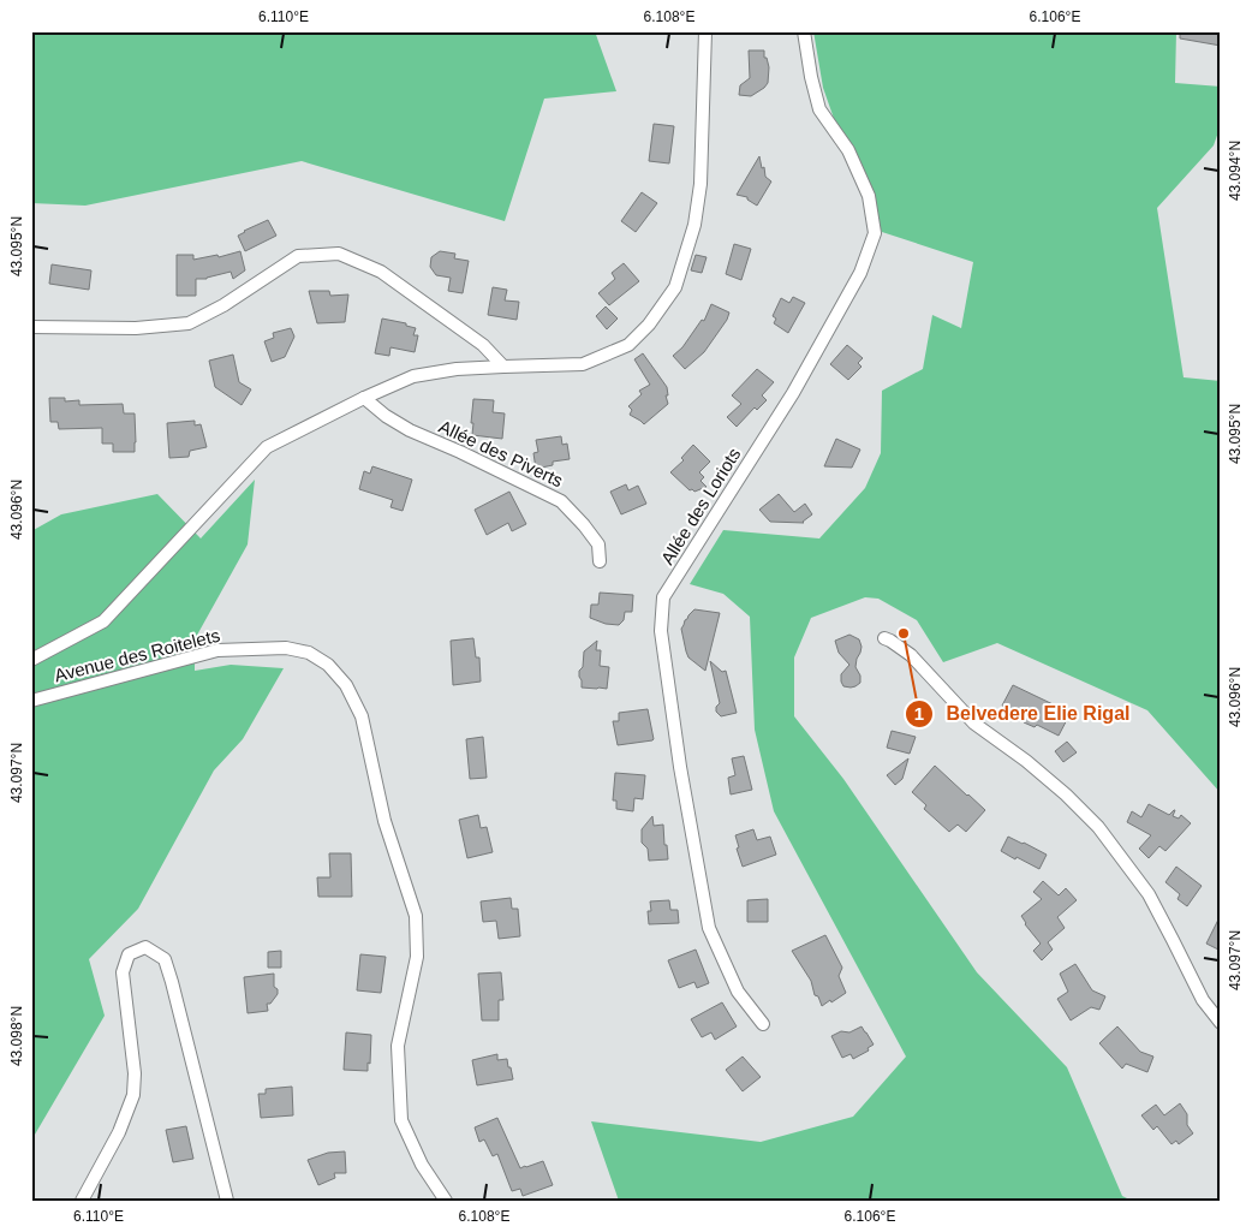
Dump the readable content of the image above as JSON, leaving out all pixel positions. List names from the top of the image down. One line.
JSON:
{"streets":{"street":["Allée des Piverts","Allée des Loriots","Avenue des Roitelets"]},"crossings":[["Allée des Piverts","Avenue des Roitelets"]],"places":["Belvedere Elie Rigal"],"coordinates":["6.110°E","6.108°E","6.106°E","43.094°N","43.095°N","43.096°N","43.097°N","43.098°N"]}
